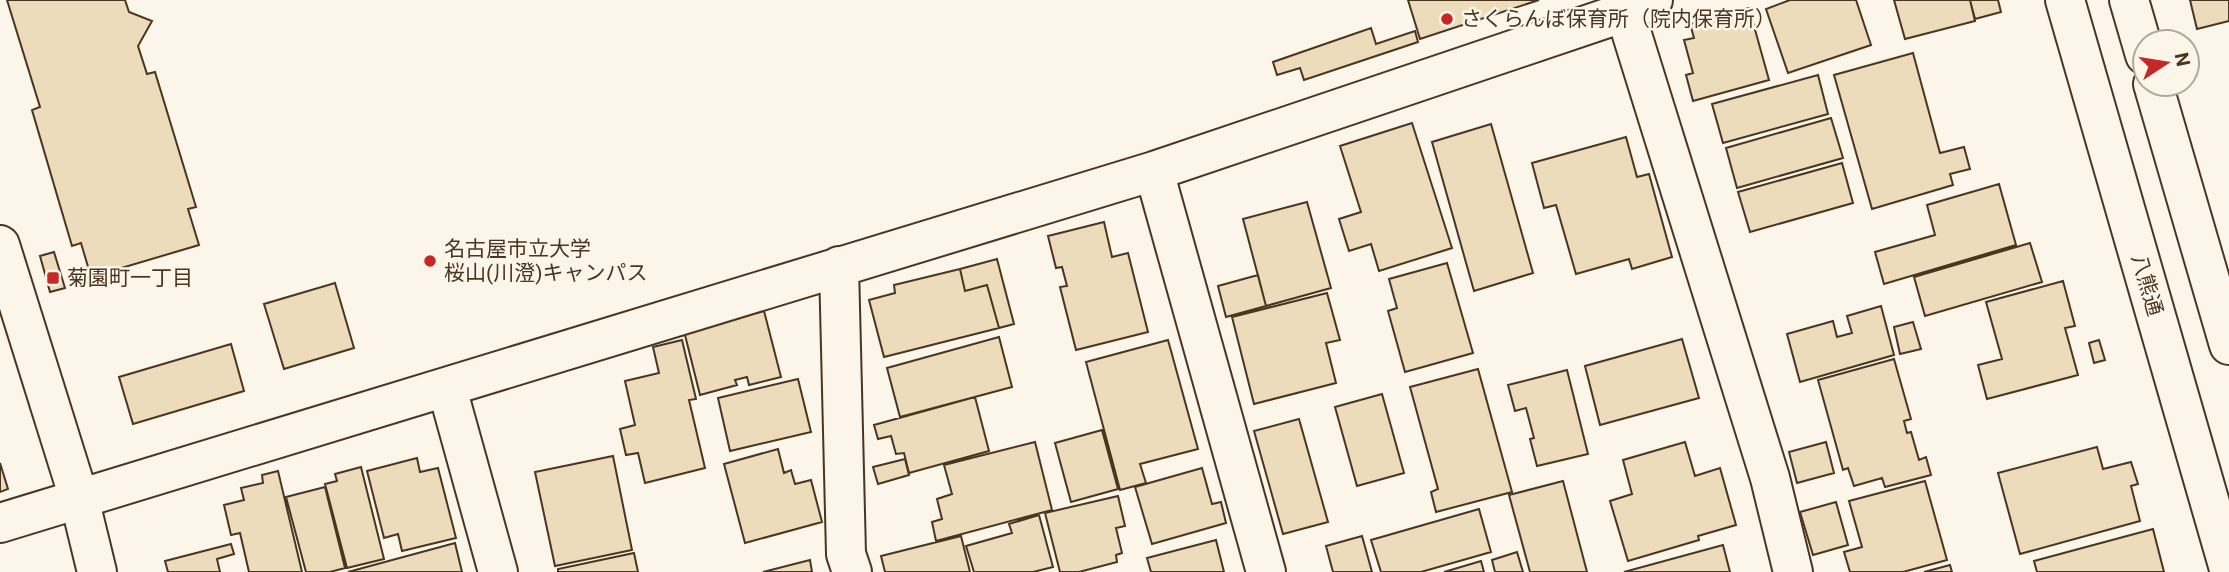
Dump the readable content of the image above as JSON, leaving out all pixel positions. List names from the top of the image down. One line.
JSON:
{"streets":{"street":["八熊通"]},"places":{"other":["さくらんぼ保育所（院内保育所）","名古屋市立大学 桜山(川澄)キャンパス"],"transit":["菊園町一丁目"]},"north":"right"}
